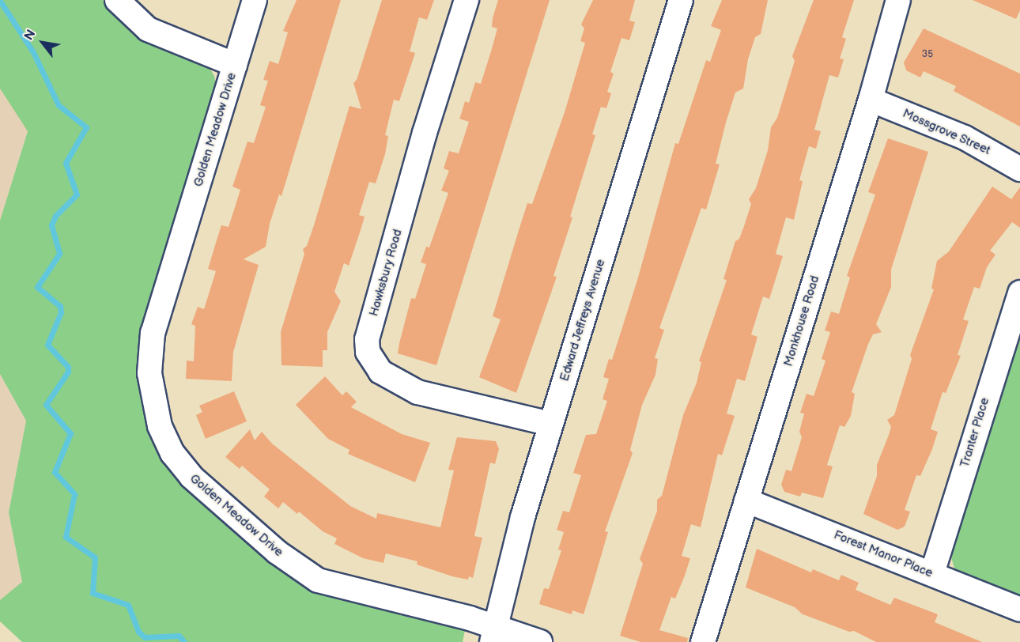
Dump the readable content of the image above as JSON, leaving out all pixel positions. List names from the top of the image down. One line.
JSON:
{"streets":{"street":["Golden Meadow Drive","Mossgrove Street","Hawksbury Road","Edward Jeffreys Avenue","Monkhouse Road","Tranter Place","Forest Manor Place"]},"crossings":[["Golden Meadow Drive","Edward Jeffreys Avenue"],["Mossgrove Street","Monkhouse Road"],["Hawksbury Road","Edward Jeffreys Avenue"],["Monkhouse Road","Forest Manor Place"],["Tranter Place","Forest Manor Place"]],"house_numbers":["35"],"north":"top left"}
